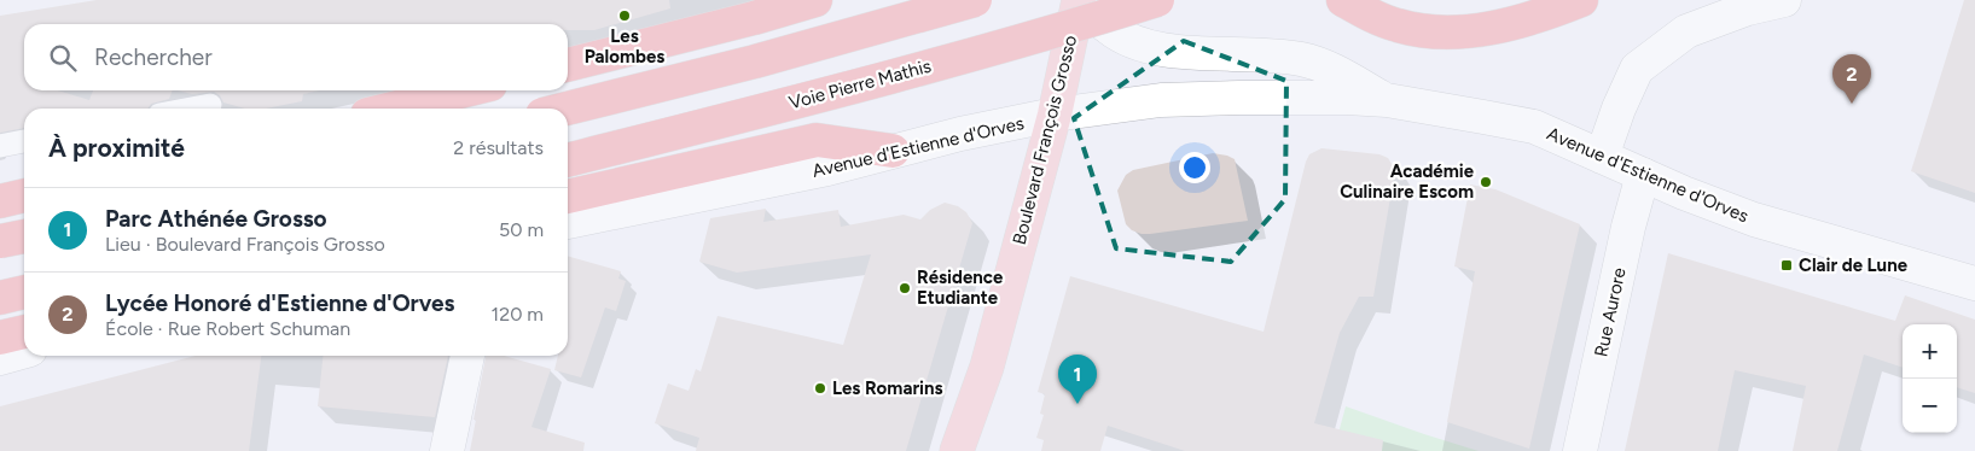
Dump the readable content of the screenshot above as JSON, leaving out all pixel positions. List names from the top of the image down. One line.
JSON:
{"streets":{"highway":["Voie Pierre Mathis"],"main road":["Boulevard François Grosso"],"street":["Avenue d'Estienne d'Orves","Rue Aurore"]},"crossings":[["Boulevard François Grosso","Avenue d'Estienne d'Orves"],["Avenue d'Estienne d'Orves","Rue Aurore"]],"places":{"other":["Les Palombes","Académie Culinaire Escom","Résidence Etudiante","Les Romarins"],"transit":["Clair de Lune"]},"page":{"search":"Rechercher","pins":["2","1"],"heading":["À proximité","2 résultats"],"list":[{"mark":"1","name":"Parc Athénée Grosso","note":"Lieu · Boulevard François Grosso","value":"50 m"},{"mark":"2","name":"Lycée Honoré d'Estienne d'Orves","note":"École · Rue Robert Schuman","value":"120 m"}],"map_buttons":["+","−"]}}
